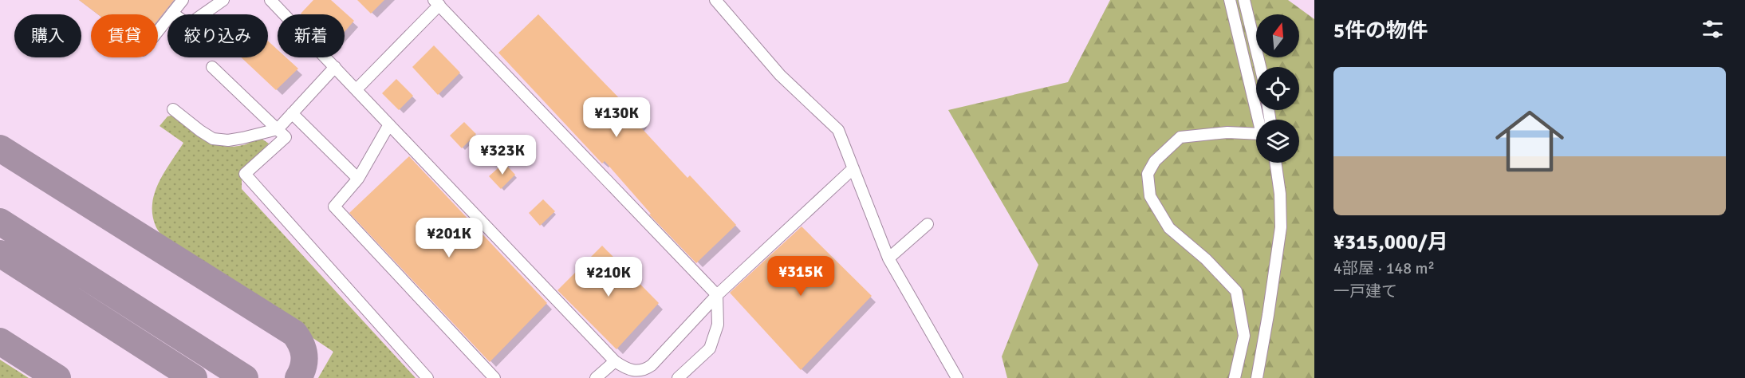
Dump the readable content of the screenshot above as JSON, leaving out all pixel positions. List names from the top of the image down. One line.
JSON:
{"north":"top","page":{"heading":"5件の物件","chip":["購入","賃貸","絞り込み","新着"],"list":[{"name":"¥315,000/月","note":"4部屋 · 148 m² · 一戸建て"}],"price":["¥130K","¥323K","¥201K","¥315K","¥210K"]}}
